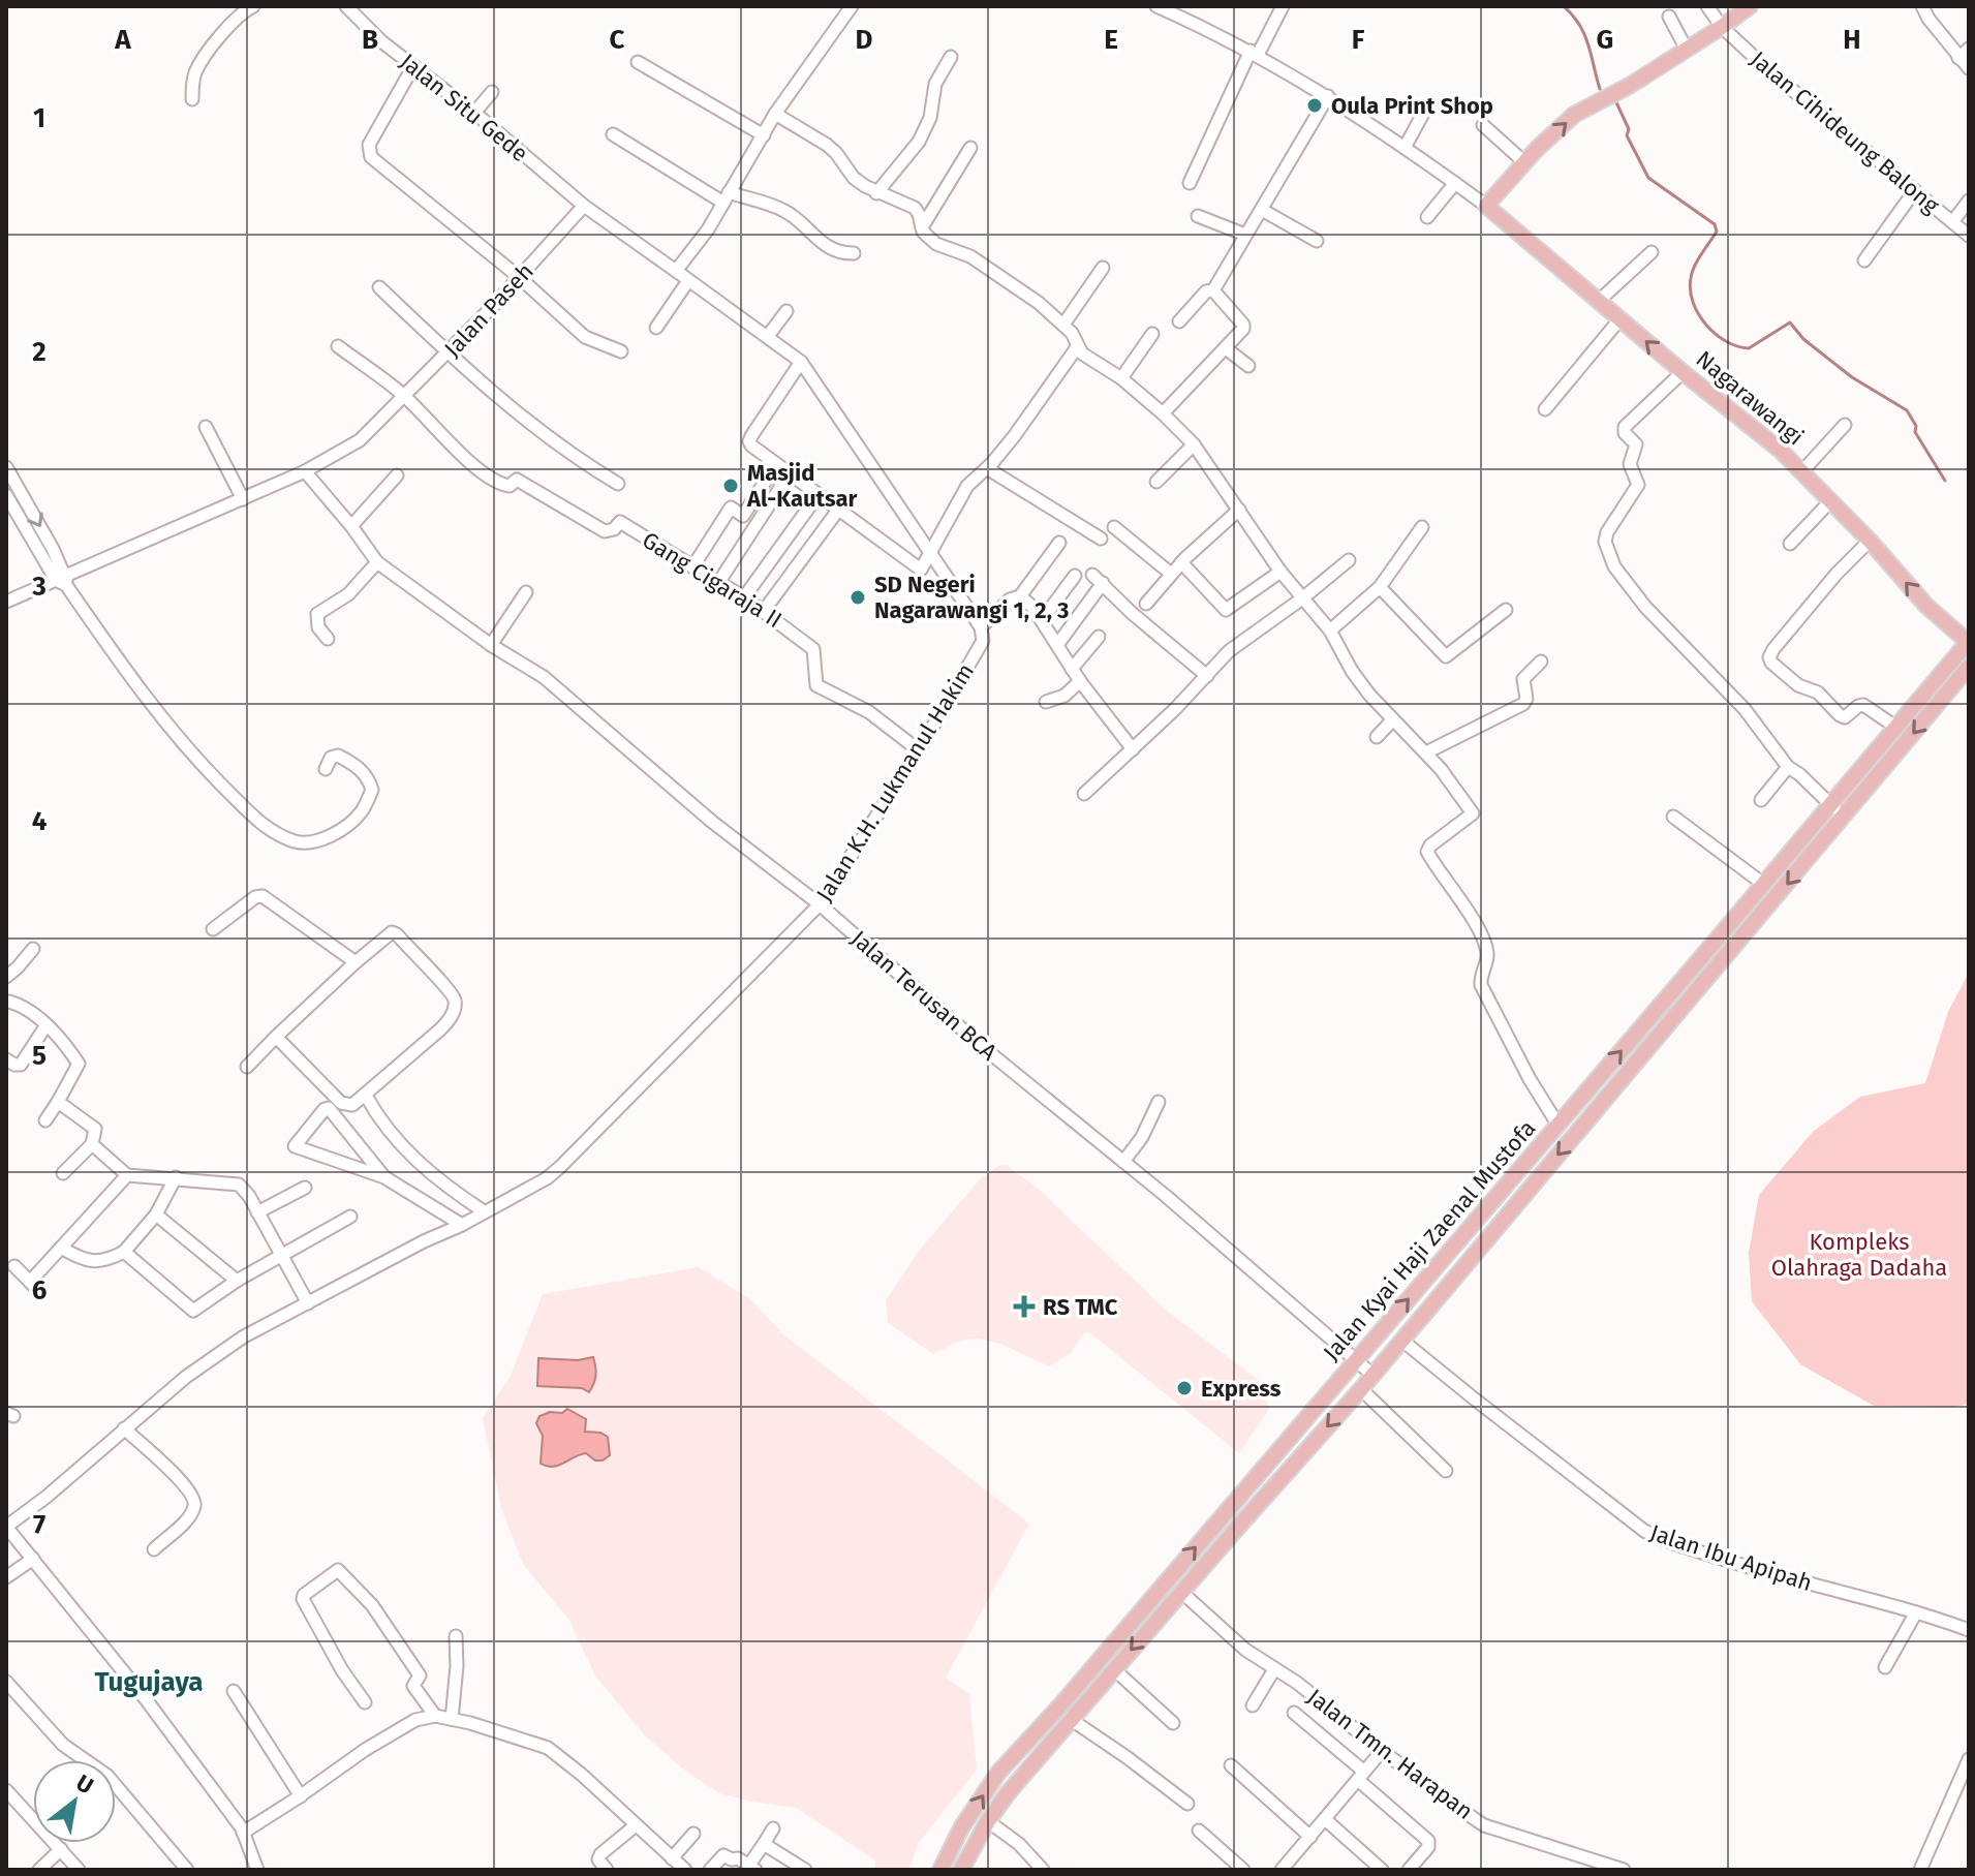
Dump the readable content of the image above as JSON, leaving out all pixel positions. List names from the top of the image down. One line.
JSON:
{"streets":{"main road":["Nagarawangi","Jalan Kyai Haji Zaenal Mustofa"],"street":["Jalan Situ Gede","Jalan Cihideung Balong","Jalan Paseh","Gang Cigaraja II","Jalan K.H. Lukmanul Hakim","Jalan Terusan BCA","Jalan Ibu Apipah","Jalan Tmn. Harapan"]},"crossings":[["Jalan Situ Gede","Jalan Paseh"],["Jalan Paseh","Gang Cigaraja II"],["Jalan Paseh","Jalan Terusan BCA"],["Nagarawangi","Jalan Kyai Haji Zaenal Mustofa"],["Gang Cigaraja II","Jalan K.H. Lukmanul Hakim"],["Jalan K.H. Lukmanul Hakim","Jalan Terusan BCA"],["Jalan Terusan BCA","Jalan Kyai Haji Zaenal Mustofa"],["Jalan Kyai Haji Zaenal Mustofa","Jalan Ibu Apipah"],["Jalan Kyai Haji Zaenal Mustofa","Jalan Tmn. Harapan"]],"districts":["Tugujaya"],"parks":["Kompleks Olahraga Dadaha"],"places":{"other":["Oula Print Shop","Masjid Al-Kautsar","SD Negeri Nagarawangi 1, 2, 3","Express"],"health":["RS TMC"]},"north":"top right","grid":{"columns":["A","B","C","D","E","F","G","H"],"rows":["1","2","3","4","5","6","7"]}}
